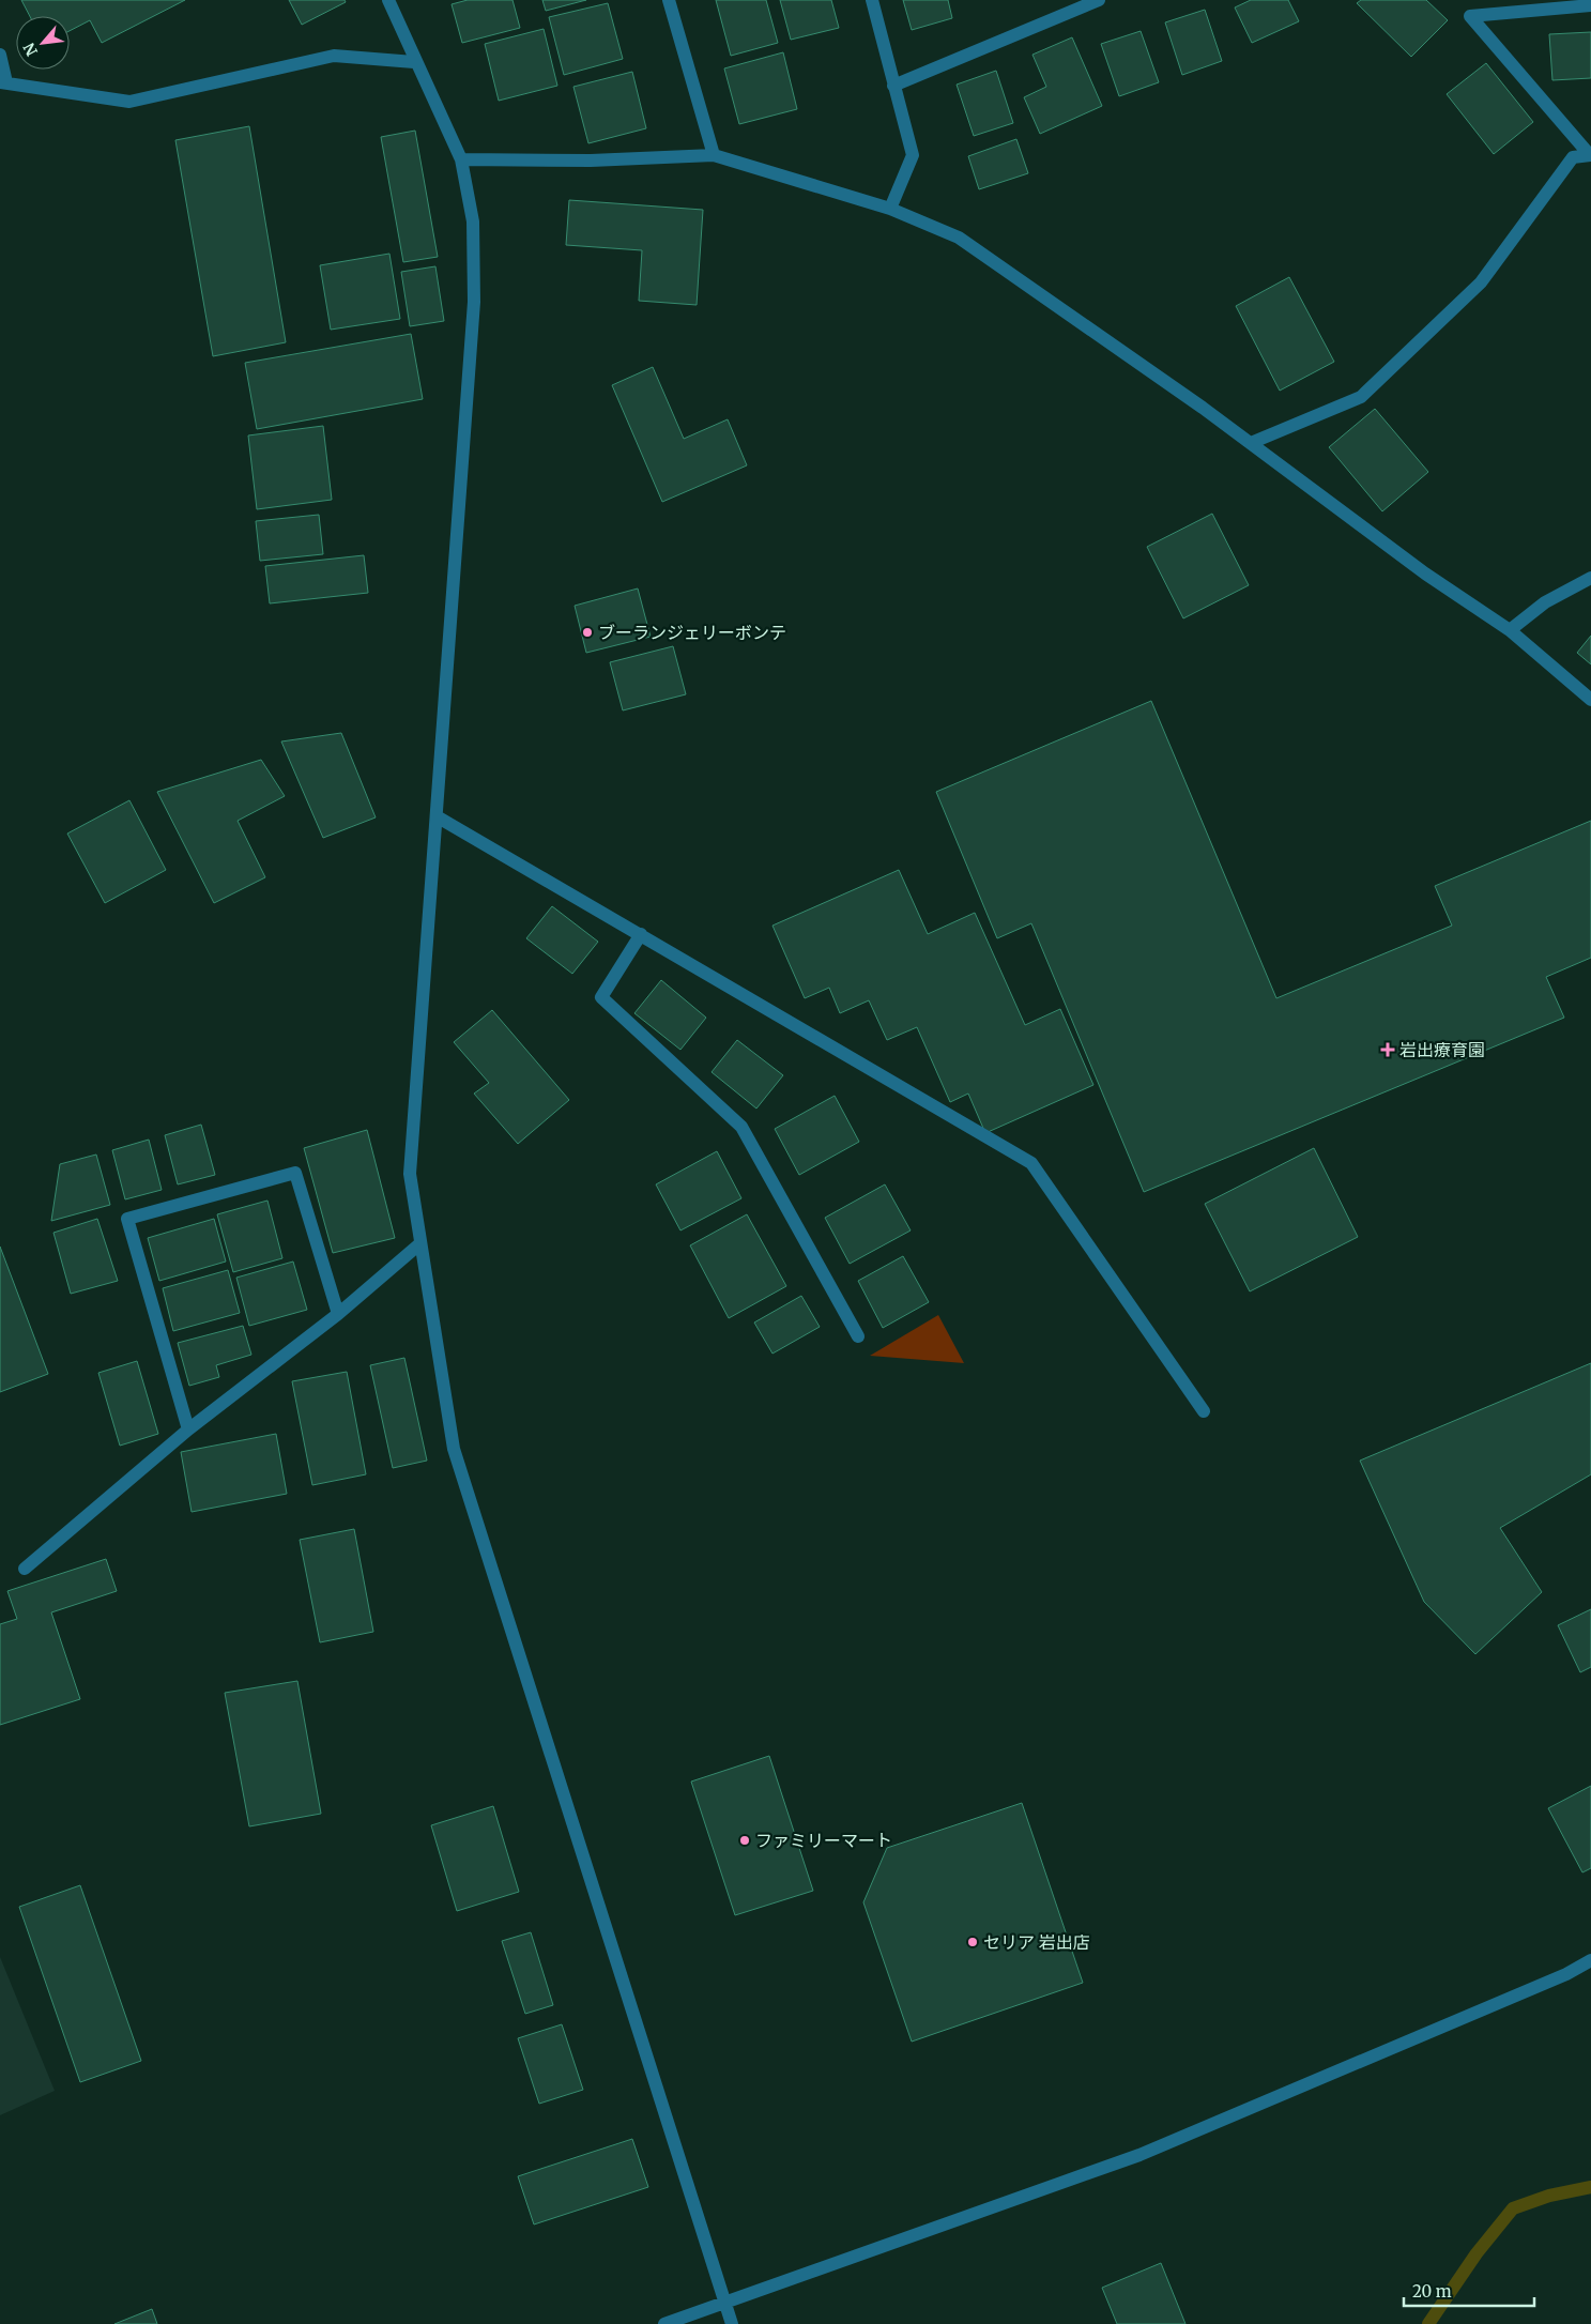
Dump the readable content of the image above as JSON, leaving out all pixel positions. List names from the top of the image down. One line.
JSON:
{"places":{"other":["ブーランジェリーボンテ","ファミリーマート","セリア 岩出店"],"health":["岩出療育園"]},"scale_bar":"20 m","north":"bottom left"}
